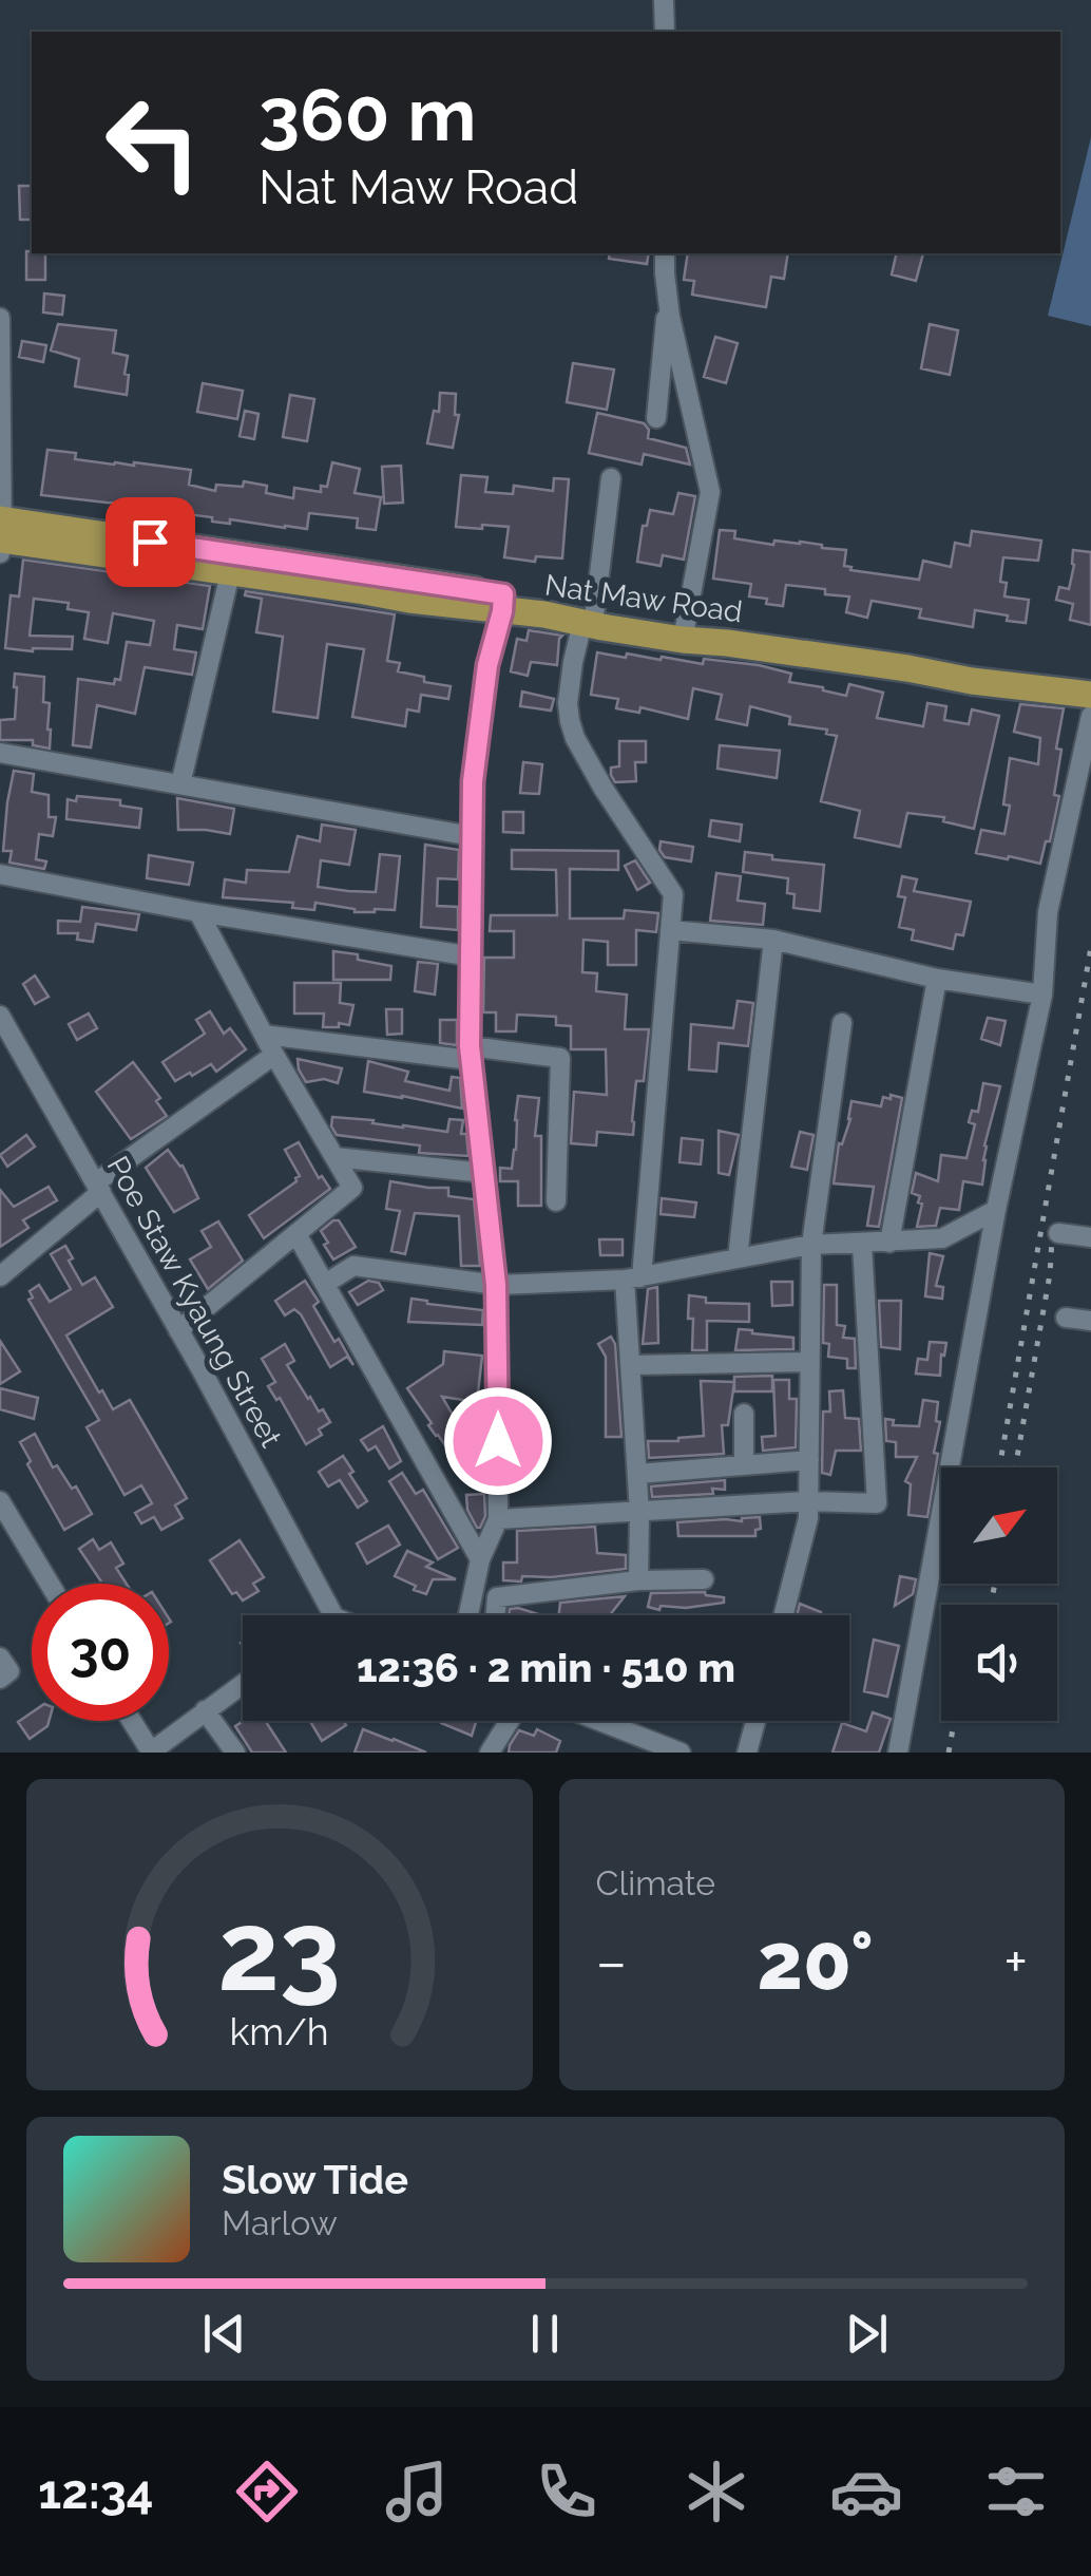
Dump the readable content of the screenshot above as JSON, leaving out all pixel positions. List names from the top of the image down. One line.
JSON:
{"streets":{"main road":["Nat Maw Road"],"street":["Poe Staw Kyaung Street"]},"north":"top right","page":{"turn":["360 m","Nat Maw Road"],"limit":"30","trip":"12:36 · 2 min · 510 m","tile":"Climate","heat":["−","20°","+"],"song":["Slow Tide","Marlow"],"tabs":"12:34","gauge":["23","km/h"]}}
